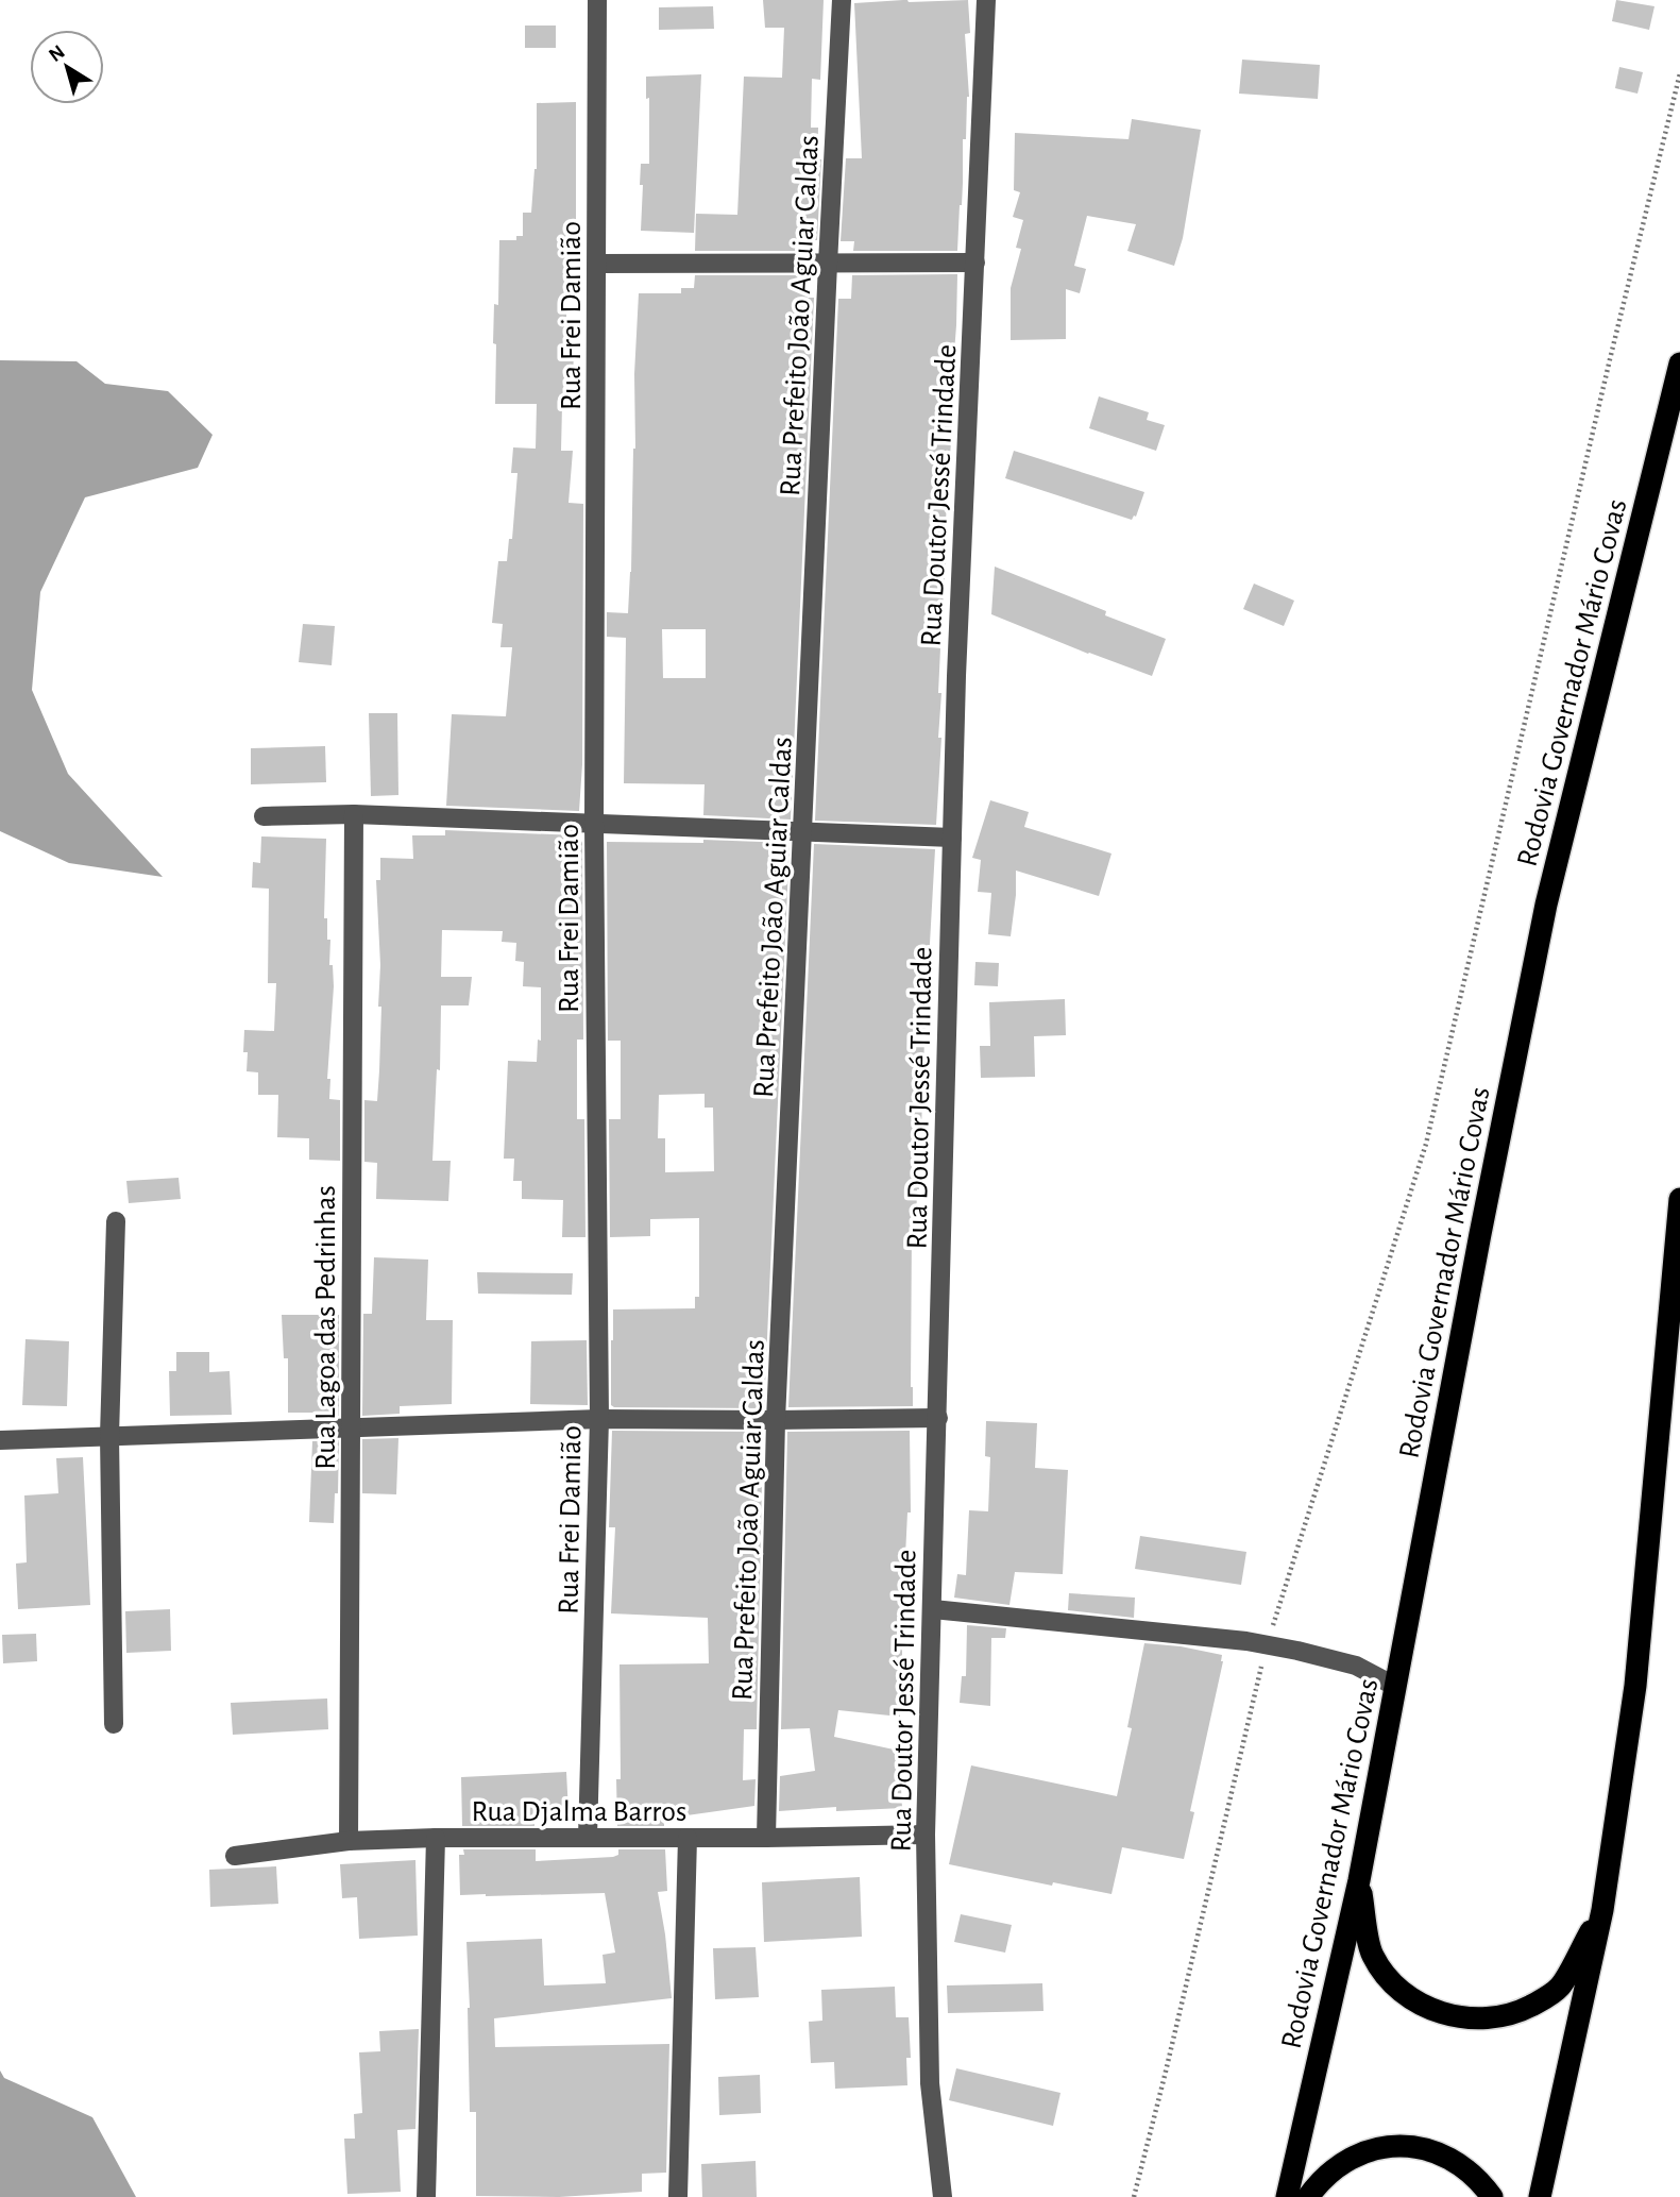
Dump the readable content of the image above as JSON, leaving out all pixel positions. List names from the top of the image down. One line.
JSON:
{"streets":{"highway":["Rodovia Governador Mário Covas"],"street":["Rua Frei Damião","Rua Prefeito João Aguiar Caldas","Rua Doutor Jessé Trindade","Rua Lagoa das Pedrinhas","Rua Djalma Barros"]},"crossings":[["Rua Frei Damião","Rua Djalma Barros"],["Rua Prefeito João Aguiar Caldas","Rua Djalma Barros"],["Rua Doutor Jessé Trindade","Rua Djalma Barros"],["Rua Lagoa das Pedrinhas","Rua Djalma Barros"]],"north":"top left"}
